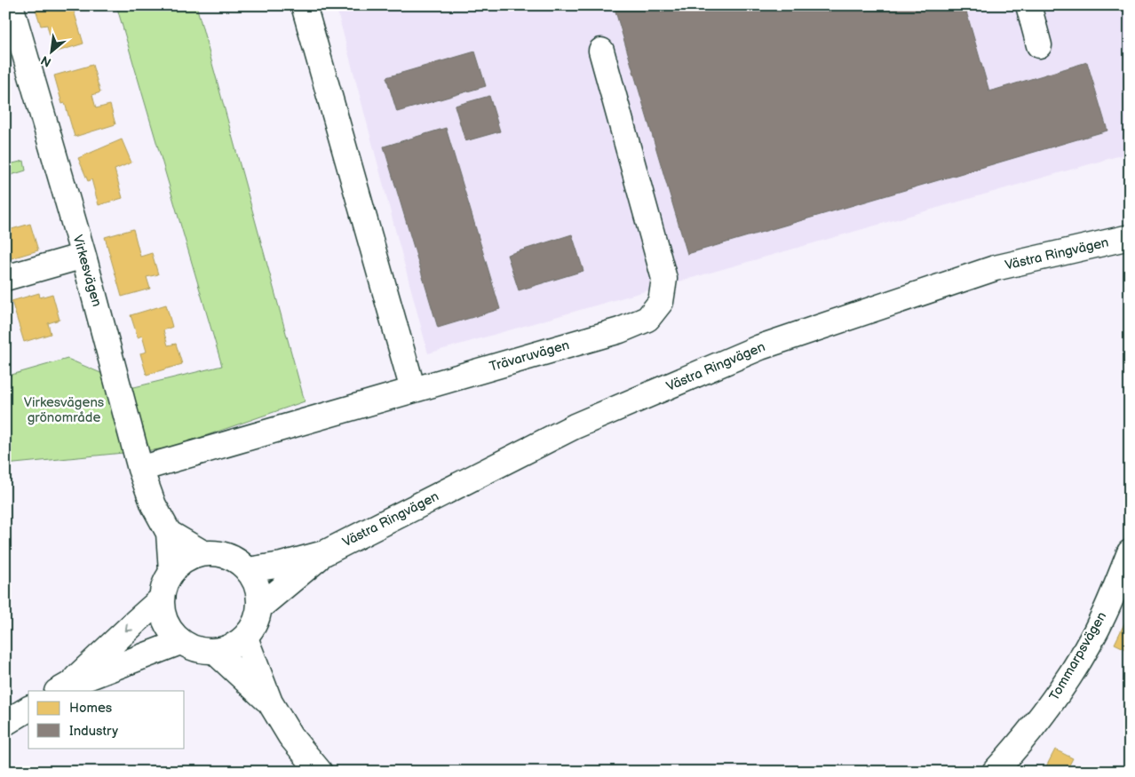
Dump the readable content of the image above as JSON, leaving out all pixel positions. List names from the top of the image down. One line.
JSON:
{"streets":{"main road":["Västra Ringvägen","Virkesvägen","Trävaruvägen","Tommarpsvägen"]},"crossings":[["Västra Ringvägen","Virkesvägen"],["Virkesvägen","Trävaruvägen"]],"parks":["Virkesvägens grönområde"],"legend":["Homes","Industry"],"north":"bottom left"}
